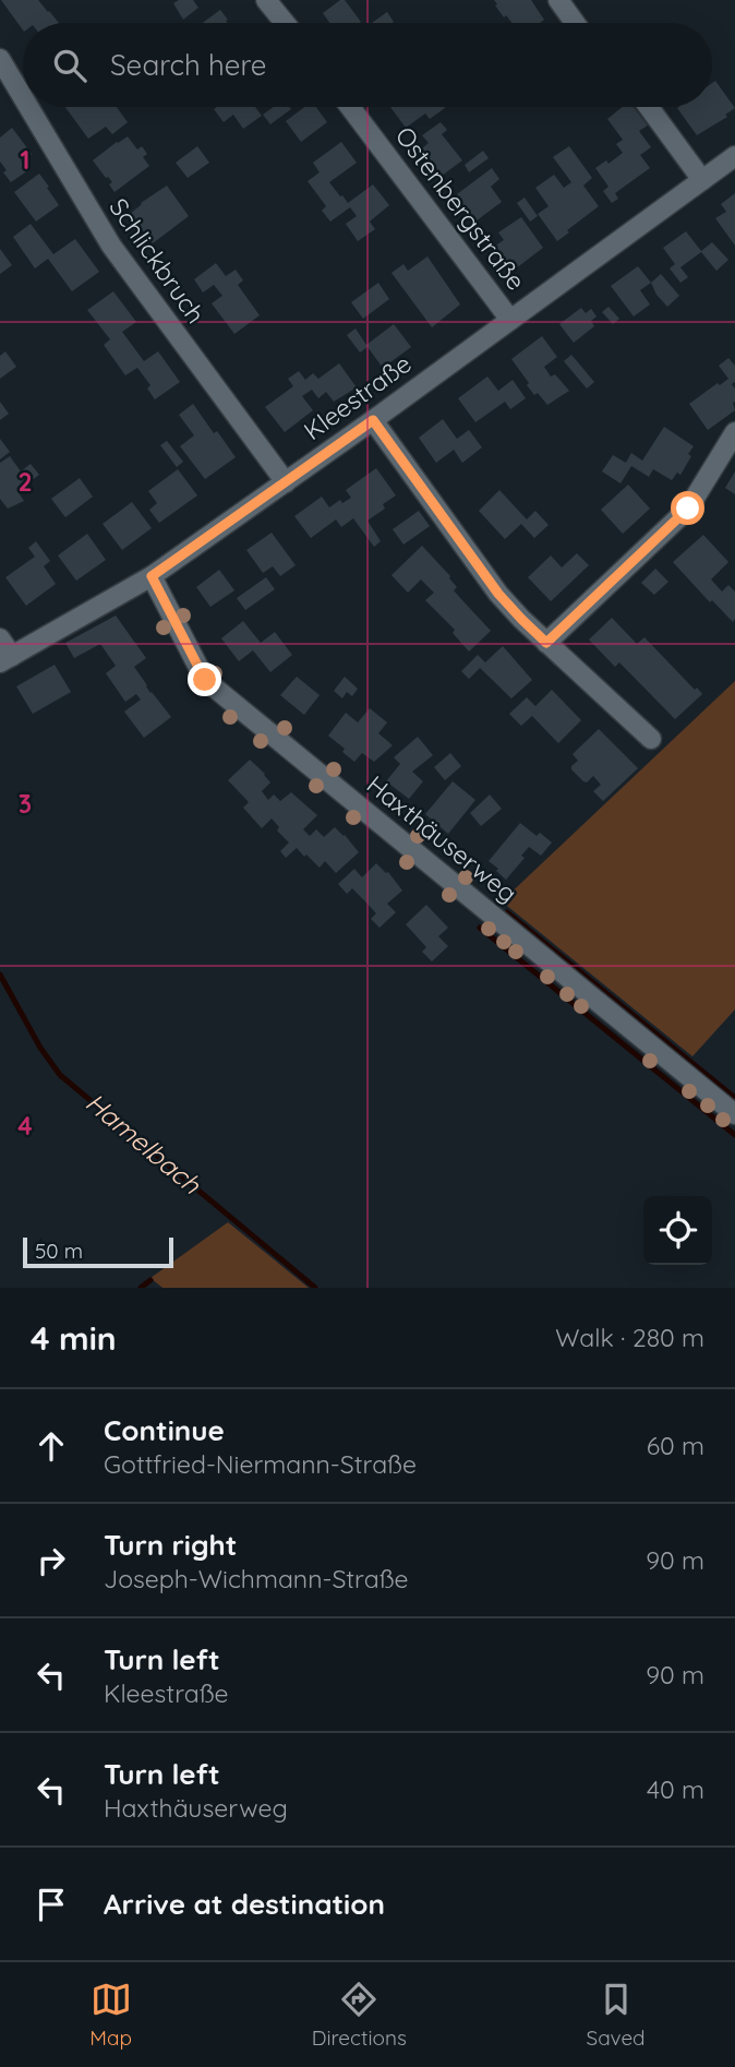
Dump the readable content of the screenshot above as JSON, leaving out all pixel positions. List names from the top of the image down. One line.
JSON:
{"streets":{"street":["Ostenbergstraße","Schlickbruch","Kleestraße","Haxthäuserweg"]},"crossings":[["Ostenbergstraße","Kleestraße"],["Schlickbruch","Kleestraße"],["Kleestraße","Haxthäuserweg"]],"water":["Hamelbach"],"scale_bar":"50 m","page":{"search":"Search here","scale":"50 m","heading":["4 min","Walk · 280 m"],"list":[["Continue","Gottfried-Niermann-Straße","60 m"],["Turn right","Joseph-Wichmann-Straße","90 m"],["Turn left","Kleestraße","90 m"],["Turn left","Haxthäuserweg","40 m"],"Arrive at destination"],"nav":["Map","Directions","Saved"]},"grid":{"rows":["1","2","3","4"]}}
